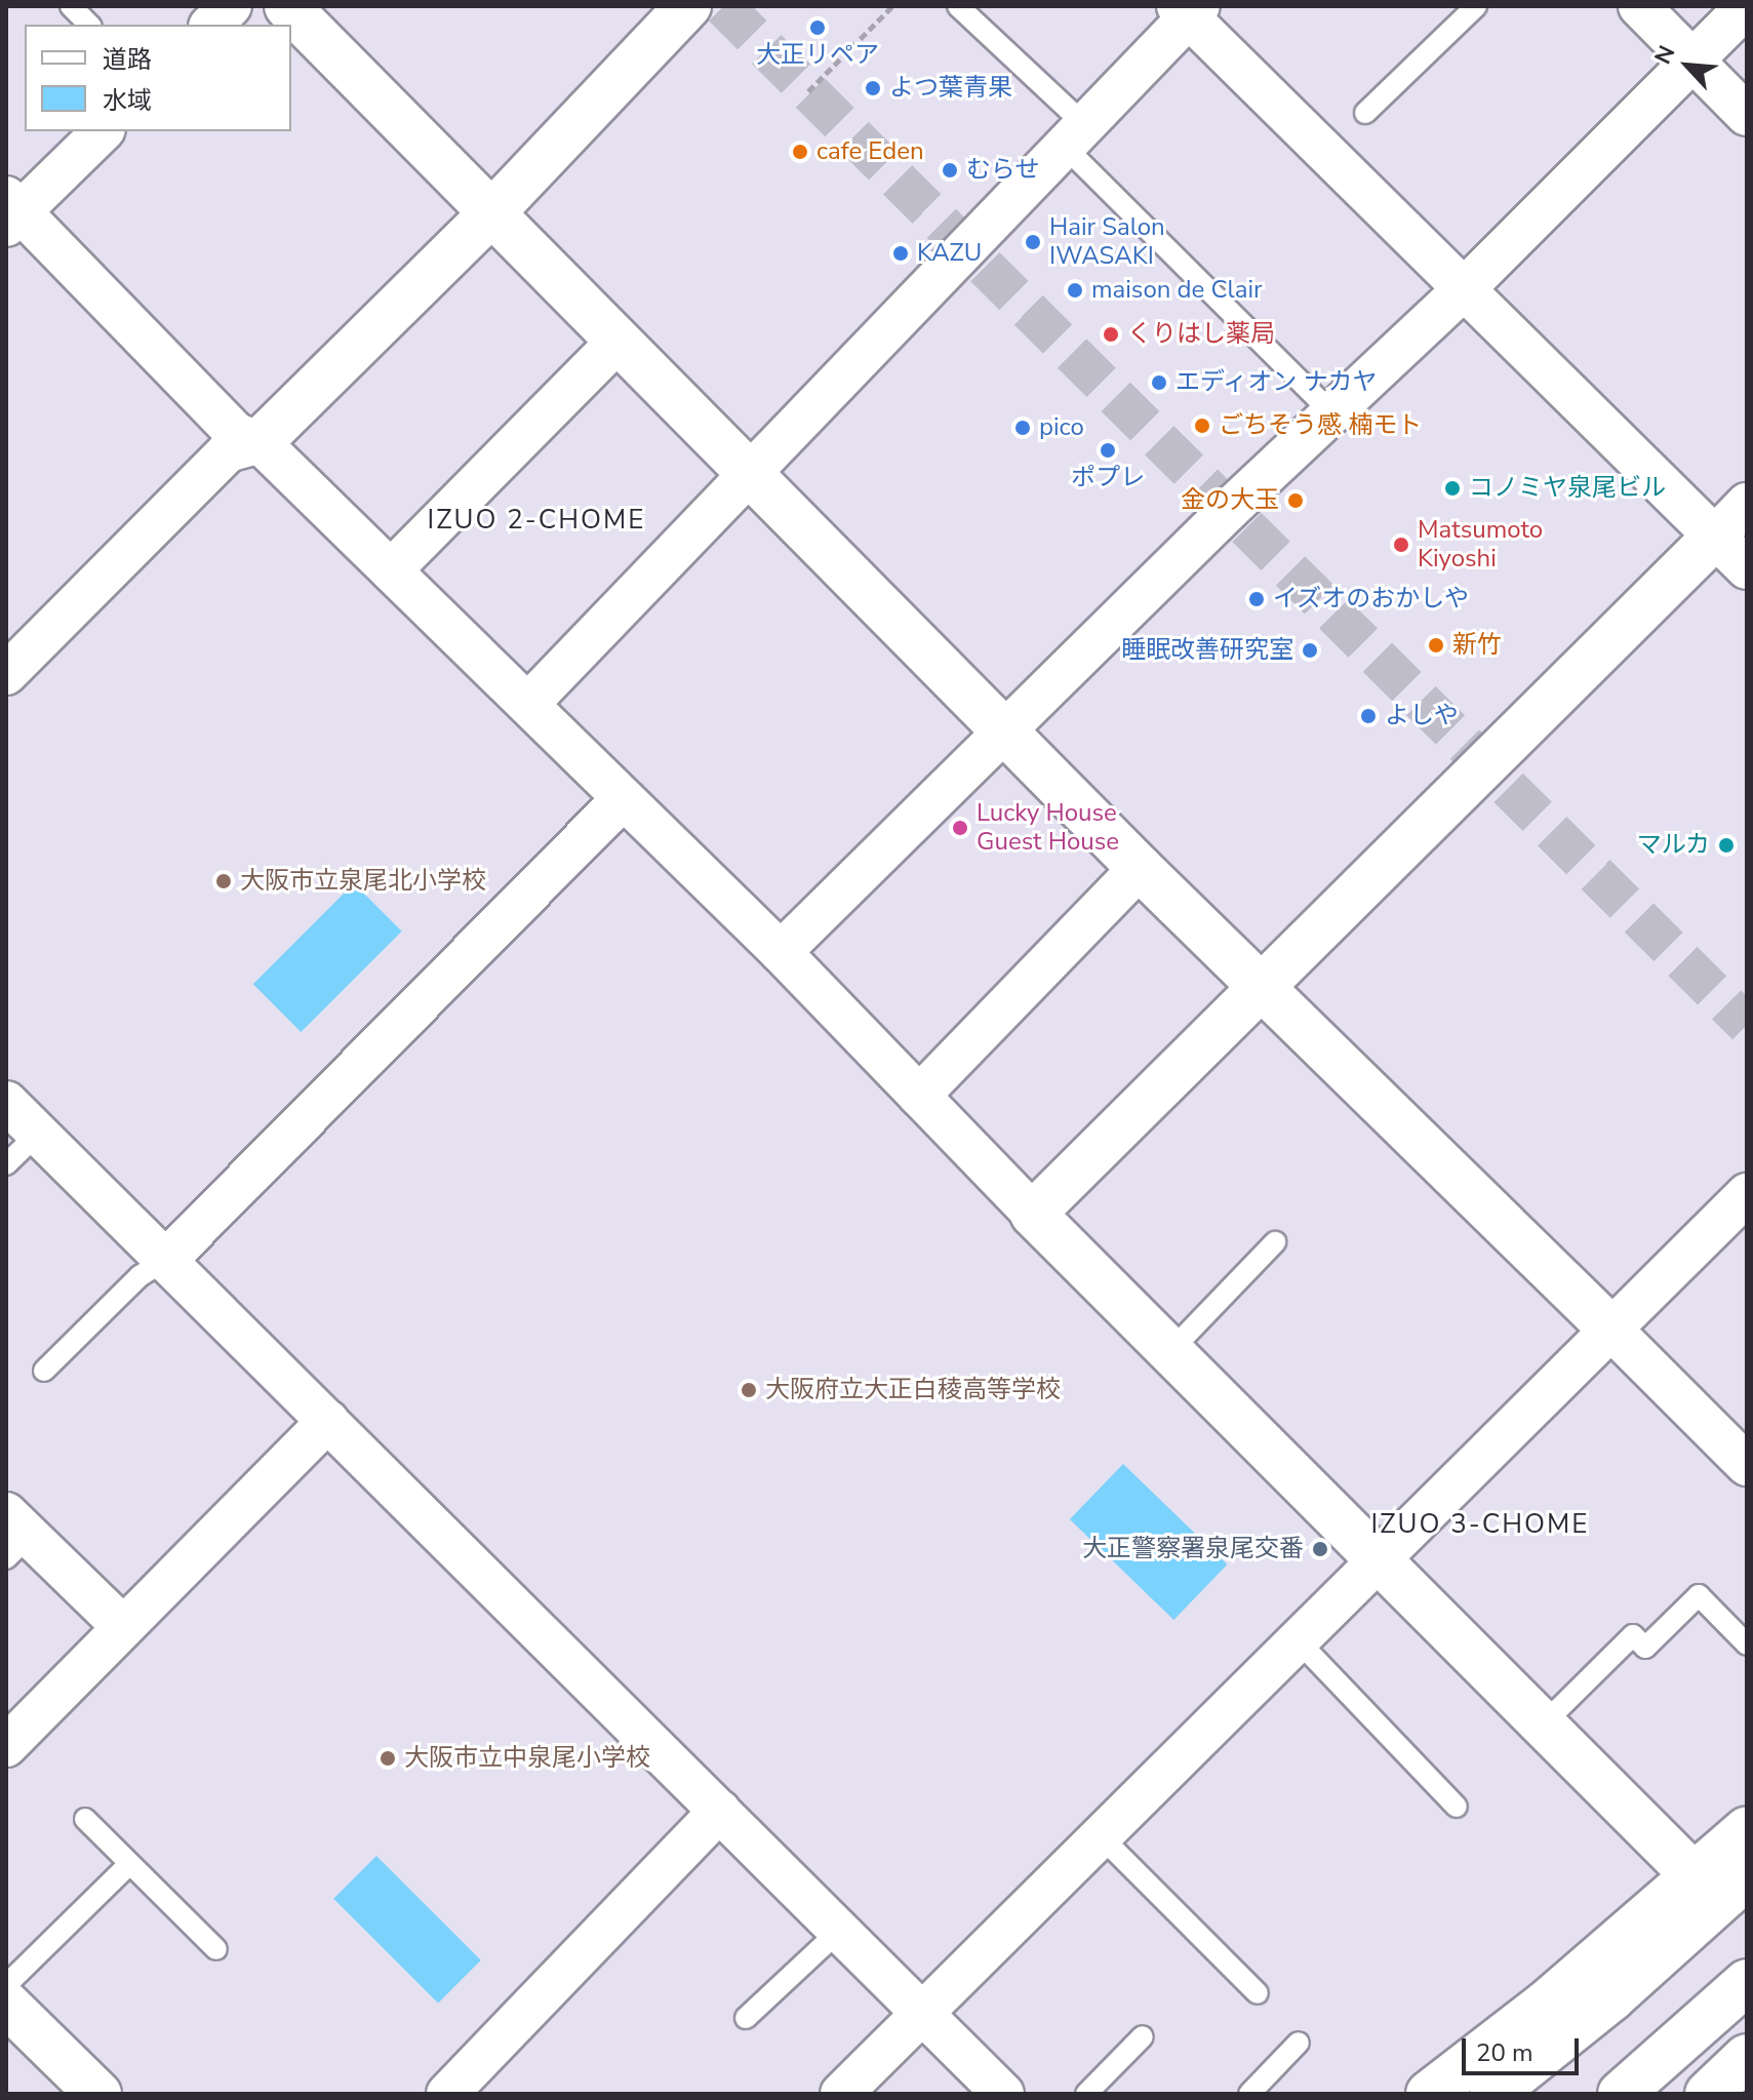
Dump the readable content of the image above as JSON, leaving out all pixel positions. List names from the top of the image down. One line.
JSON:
{"districts":["IZUO 2-CHOME","IZUO 3-CHOME"],"places":["大正リペア","よつ葉青果","cafe Eden","むらせ","Hair Salon IWASAKI","KAZU","maison de Clair","くりはし薬局","エディオン ナカヤ","ごちそう感 楠モト","pico","ポプレ","コノミヤ泉尾ビル","金の大玉","Matsumoto Kiyoshi","イズオのおかしや","新竹","睡眠改善研究室","よしや","Lucky House Guest House","マルカ","大阪市立泉尾北小学校","大阪府立大正白稜高等学校","大正警察署泉尾交番","大阪市立中泉尾小学校"],"legend":["道路","水域"],"scale_bar":"20 m","north":"top left"}
